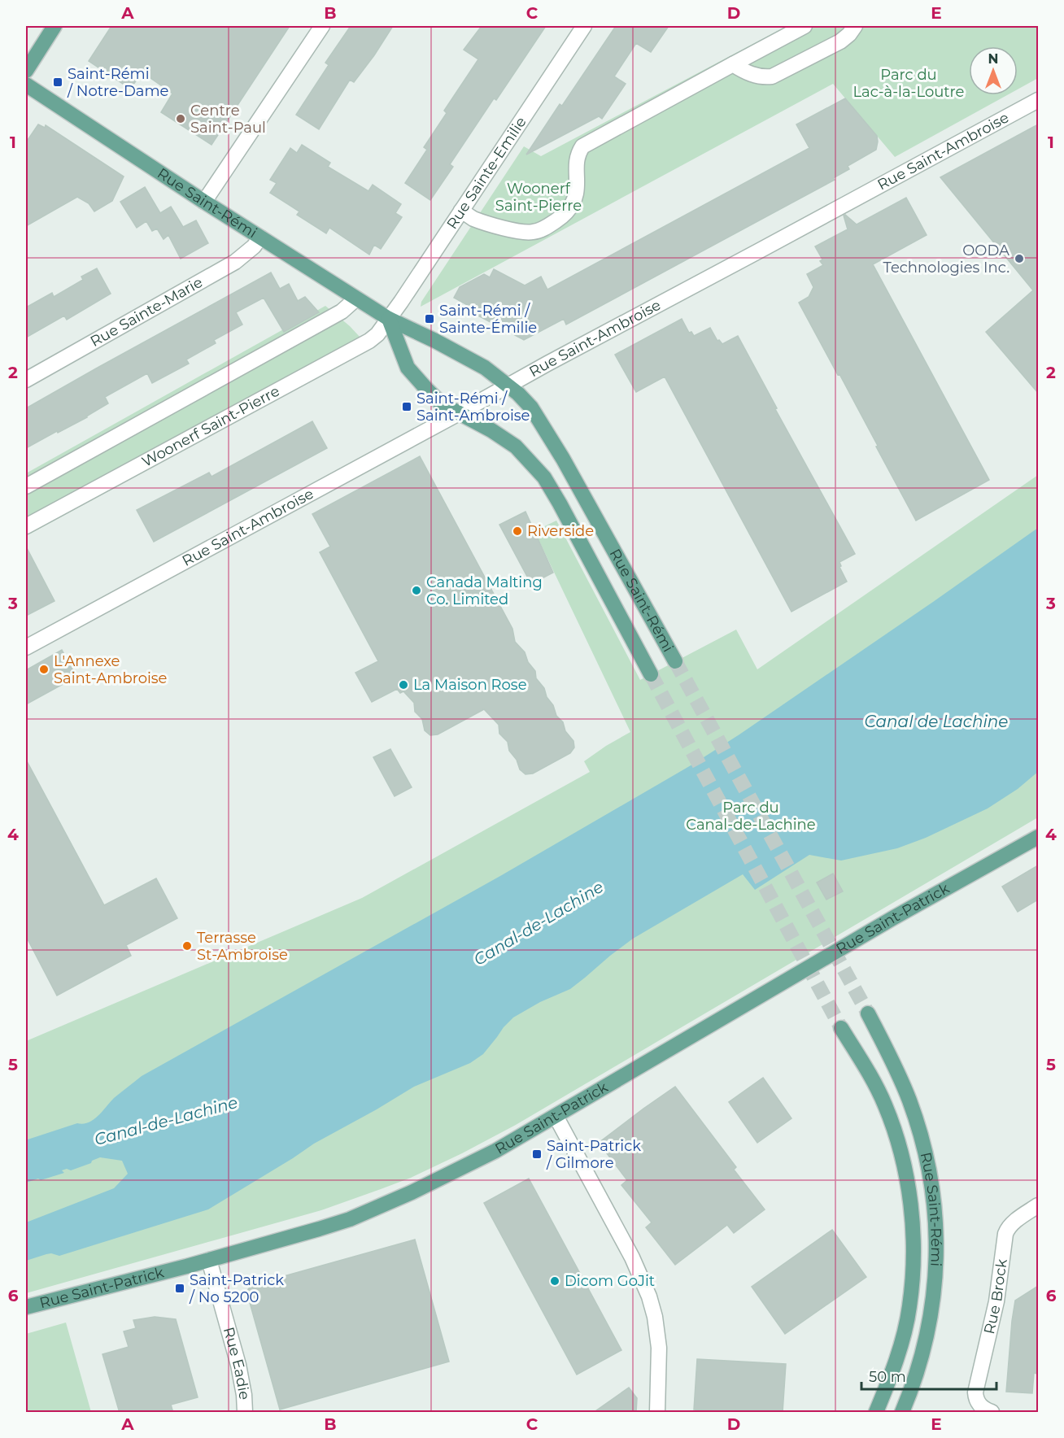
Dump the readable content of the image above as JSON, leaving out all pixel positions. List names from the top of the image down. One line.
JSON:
{"streets":{"main road":["Rue Saint-Rémi","Rue Saint-Patrick"],"street":["Rue Saint-Ambroise","Rue Sainte-Emilie","Rue Sainte-Marie","Woonerf Saint-Pierre","Rue Brock","Rue Eadie"]},"crossings":[["Rue Saint-Ambroise","Rue Saint-Rémi"],["Rue Sainte-Emilie","Rue Saint-Rémi"],["Rue Sainte-Emilie","Woonerf Saint-Pierre"],["Rue Saint-Rémi","Rue Sainte-Marie"],["Rue Saint-Rémi","Woonerf Saint-Pierre"],["Rue Saint-Patrick","Rue Eadie"]],"water":["Canal de Lachine","Canal-de-Lachine"],"parks":["Parc du Lac-à-la-Loutre","Woonerf Saint-Pierre","Parc du Canal-de-Lachine"],"places":{"transit":["Saint-Rémi / Notre-Dame","Saint-Rémi / Sainte-Émilie","Saint-Rémi / Saint-Ambroise","Saint-Patrick / Gilmore","Saint-Patrick / No 5200"],"other":["Centre Saint-Paul","OODA Technologies Inc.","Riverside","Canada Malting Co. Limited","L'Annexe Saint-Ambroise","La Maison Rose","Terrasse St-Ambroise","Dicom GoJit"]},"scale_bar":"50 m","north":"top","grid":{"columns":["A","B","C","D","E"],"rows":["1","2","3","4","5","6"]}}
